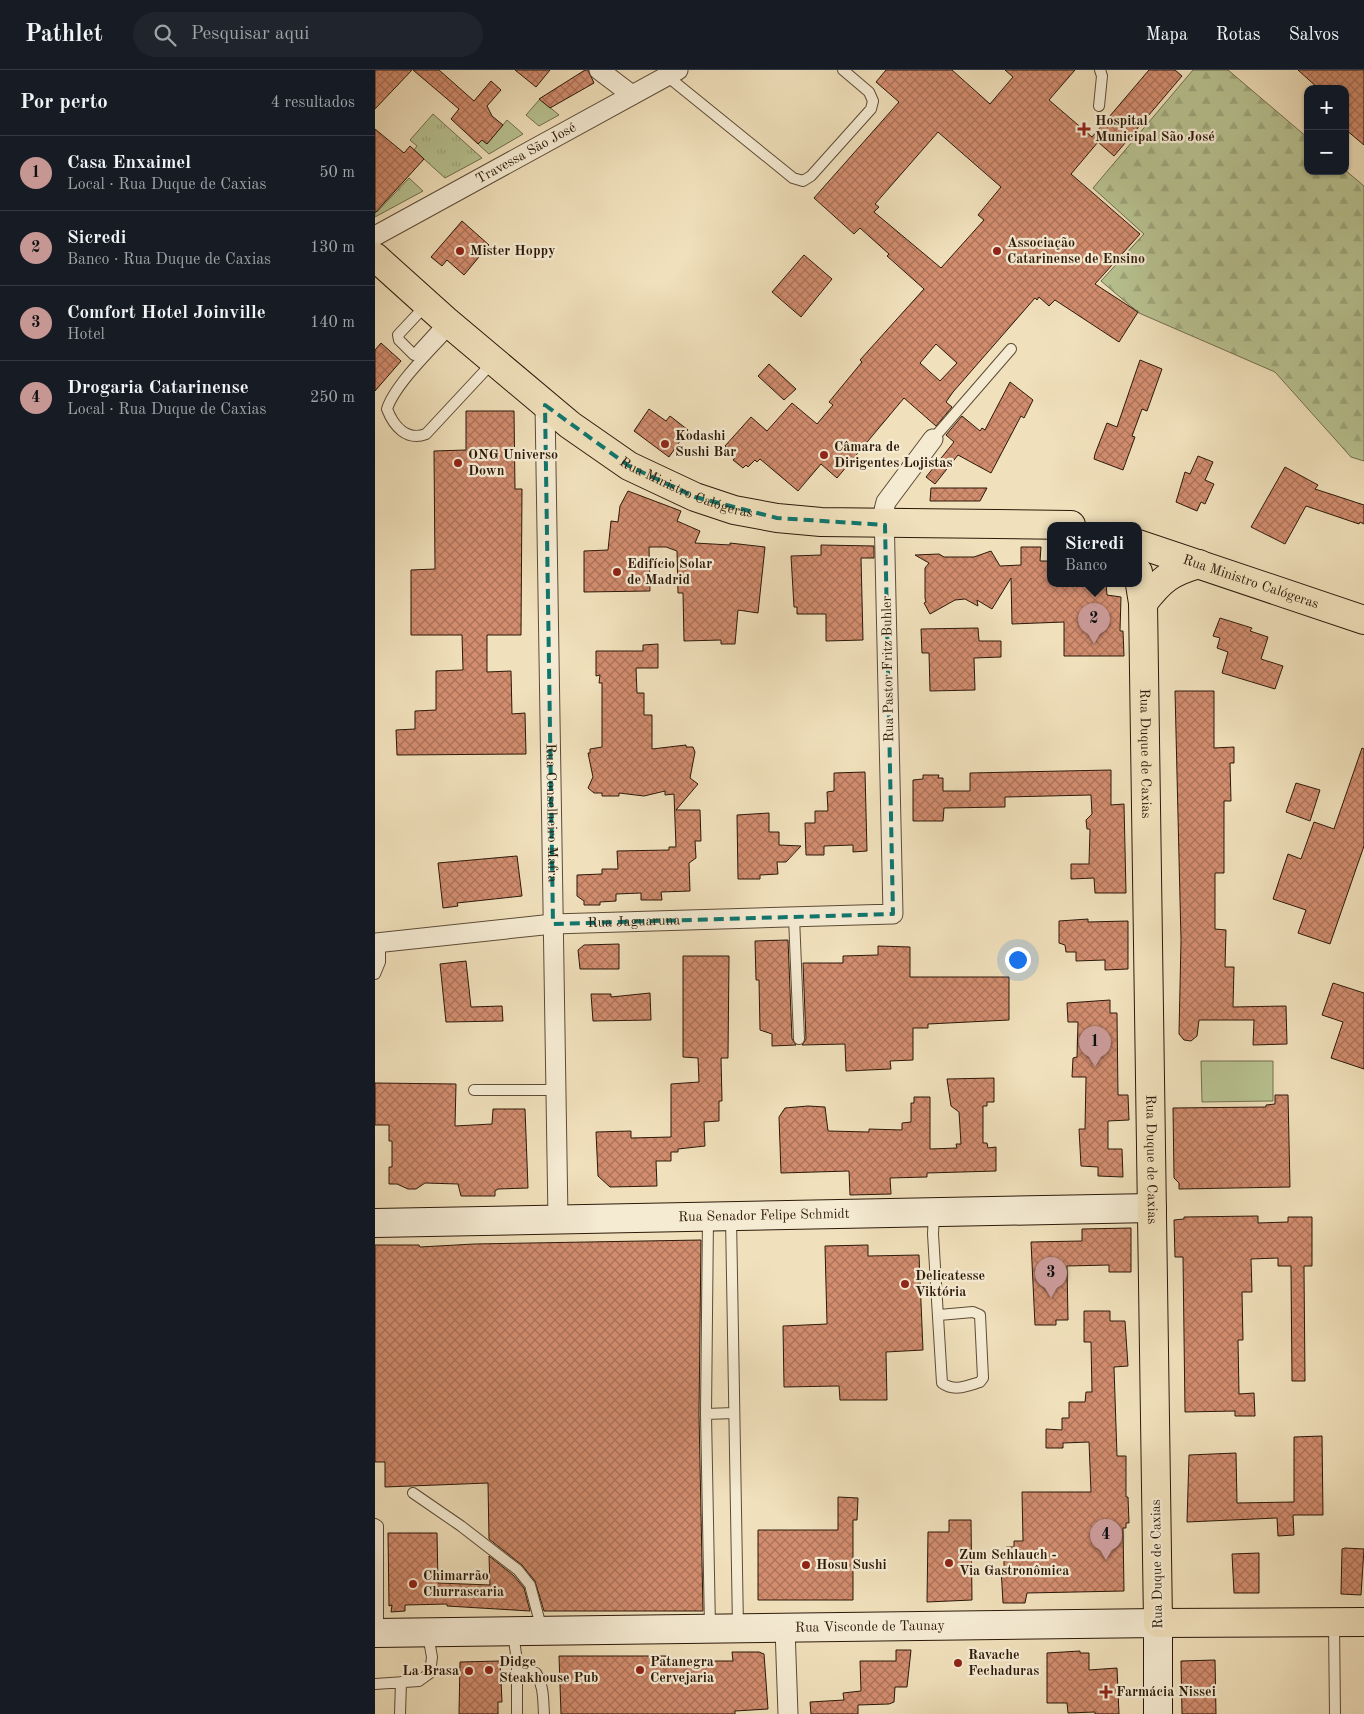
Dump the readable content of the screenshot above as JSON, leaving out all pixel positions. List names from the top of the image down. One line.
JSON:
{"streets":{"main road":["Rua Ministro Calógeras","Rua Duque de Caxias","Rua Senador Felipe Schmidt","Rua Visconde de Taunay"],"street":["Travessa São José","Rua Pastor Fritz Buhler","Rua Conselheiro Mafra","Rua Jaguaruna"]},"crossings":[["Rua Ministro Calógeras","Rua Pastor Fritz Buhler"],["Rua Ministro Calógeras","Rua Conselheiro Mafra"],["Rua Pastor Fritz Buhler","Rua Jaguaruna"],["Rua Duque de Caxias","Rua Senador Felipe Schmidt"],["Rua Duque de Caxias","Rua Visconde de Taunay"],["Rua Conselheiro Mafra","Rua Jaguaruna"],["Rua Conselheiro Mafra","Rua Senador Felipe Schmidt"]],"places":{"health":["Hospital Municipal São José","Farmácia Nissei"],"other":["Mister Hoppy","Associação Catarinense de Ensino","Kodashi Sushi Bar","Câmara de Dirigentes Lojistas","ONG Universo Down","Edifício Solar de Madrid","Delicatesse Viktória","Zum Schlauch - Via Gastronômica","Hosu Sushi","Chimarrão Churrascaria","Ravache Fechaduras","Didge Steakhouse Pub","Patanegra Cervejaria","La Brasa"]},"page":{"header":"Pathlet","search":"Pesquisar aqui","nav":["Mapa","Rotas","Salvos"],"heading":["Por perto","4 resultados"],"map_buttons":["+","−"],"list":[{"mark":"1","name":"Casa Enxaimel","note":"Local · Rua Duque de Caxias","value":"50 m"},{"mark":"2","name":"Sicredi","note":"Banco · Rua Duque de Caxias","value":"130 m"},{"mark":"3","name":"Comfort Hotel Joinville","note":"Hotel","value":"140 m"},{"mark":"4","name":"Drogaria Catarinense","note":"Local · Rua Duque de Caxias","value":"250 m"}],"popup":["Sicredi","Banco"],"pins":["2","1","3","4"]}}
